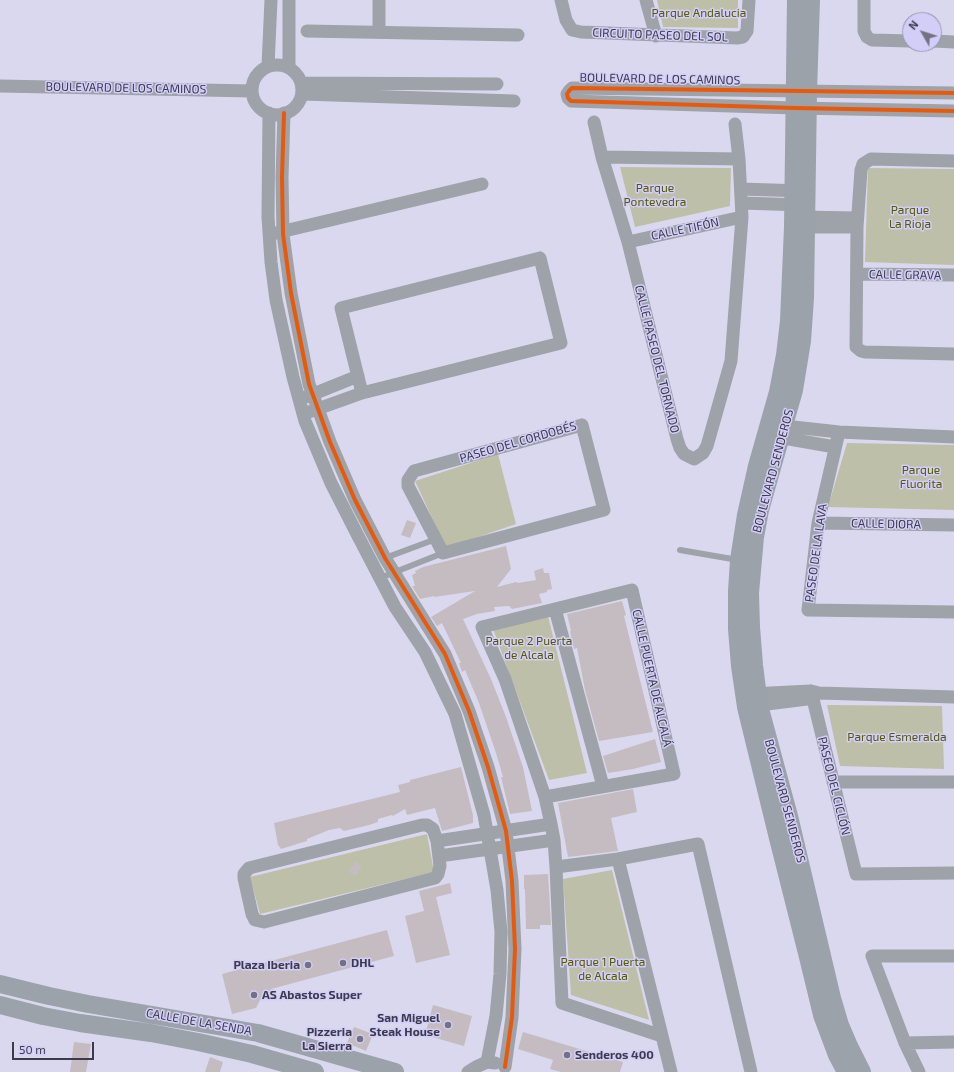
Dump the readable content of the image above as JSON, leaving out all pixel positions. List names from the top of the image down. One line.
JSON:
{"streets":{"main road":["BOULEVARD SENDEROS","CALLE DE LA SENDA"],"street":["CIRCUITO PASEO DEL SOL","BOULEVARD DE LOS CAMINOS","CALLE TIFÓN","CALLE GRAVA","CALLE PASEO DEL TORNADO","PASEO DEL CORDOBÉS","CALLE DIORA","PASEO DE LA LAVA","CALLE PUERTA DE ALCALÁ","PASEO DEL CICLÓN"]},"crossings":[["BOULEVARD DE LOS CAMINOS","BOULEVARD SENDEROS"],["CALLE TIFÓN","CALLE PASEO DEL TORNADO"],["CALLE DIORA","PASEO DE LA LAVA"]],"parks":["Parque Andalucia","Parque Pontevedra","Parque La Rioja","Parque Fluorita","Parque 2 Puerta de Alcala","Parque Esmeralda","Parque 1 Puerta de Alcala"],"places":["DHL","Plaza Iberia","AS Abastos Super","San Miguel Steak House","Pizzeria La Sierra","Senderos 400"],"scale_bar":"50 m","north":"top left"}
